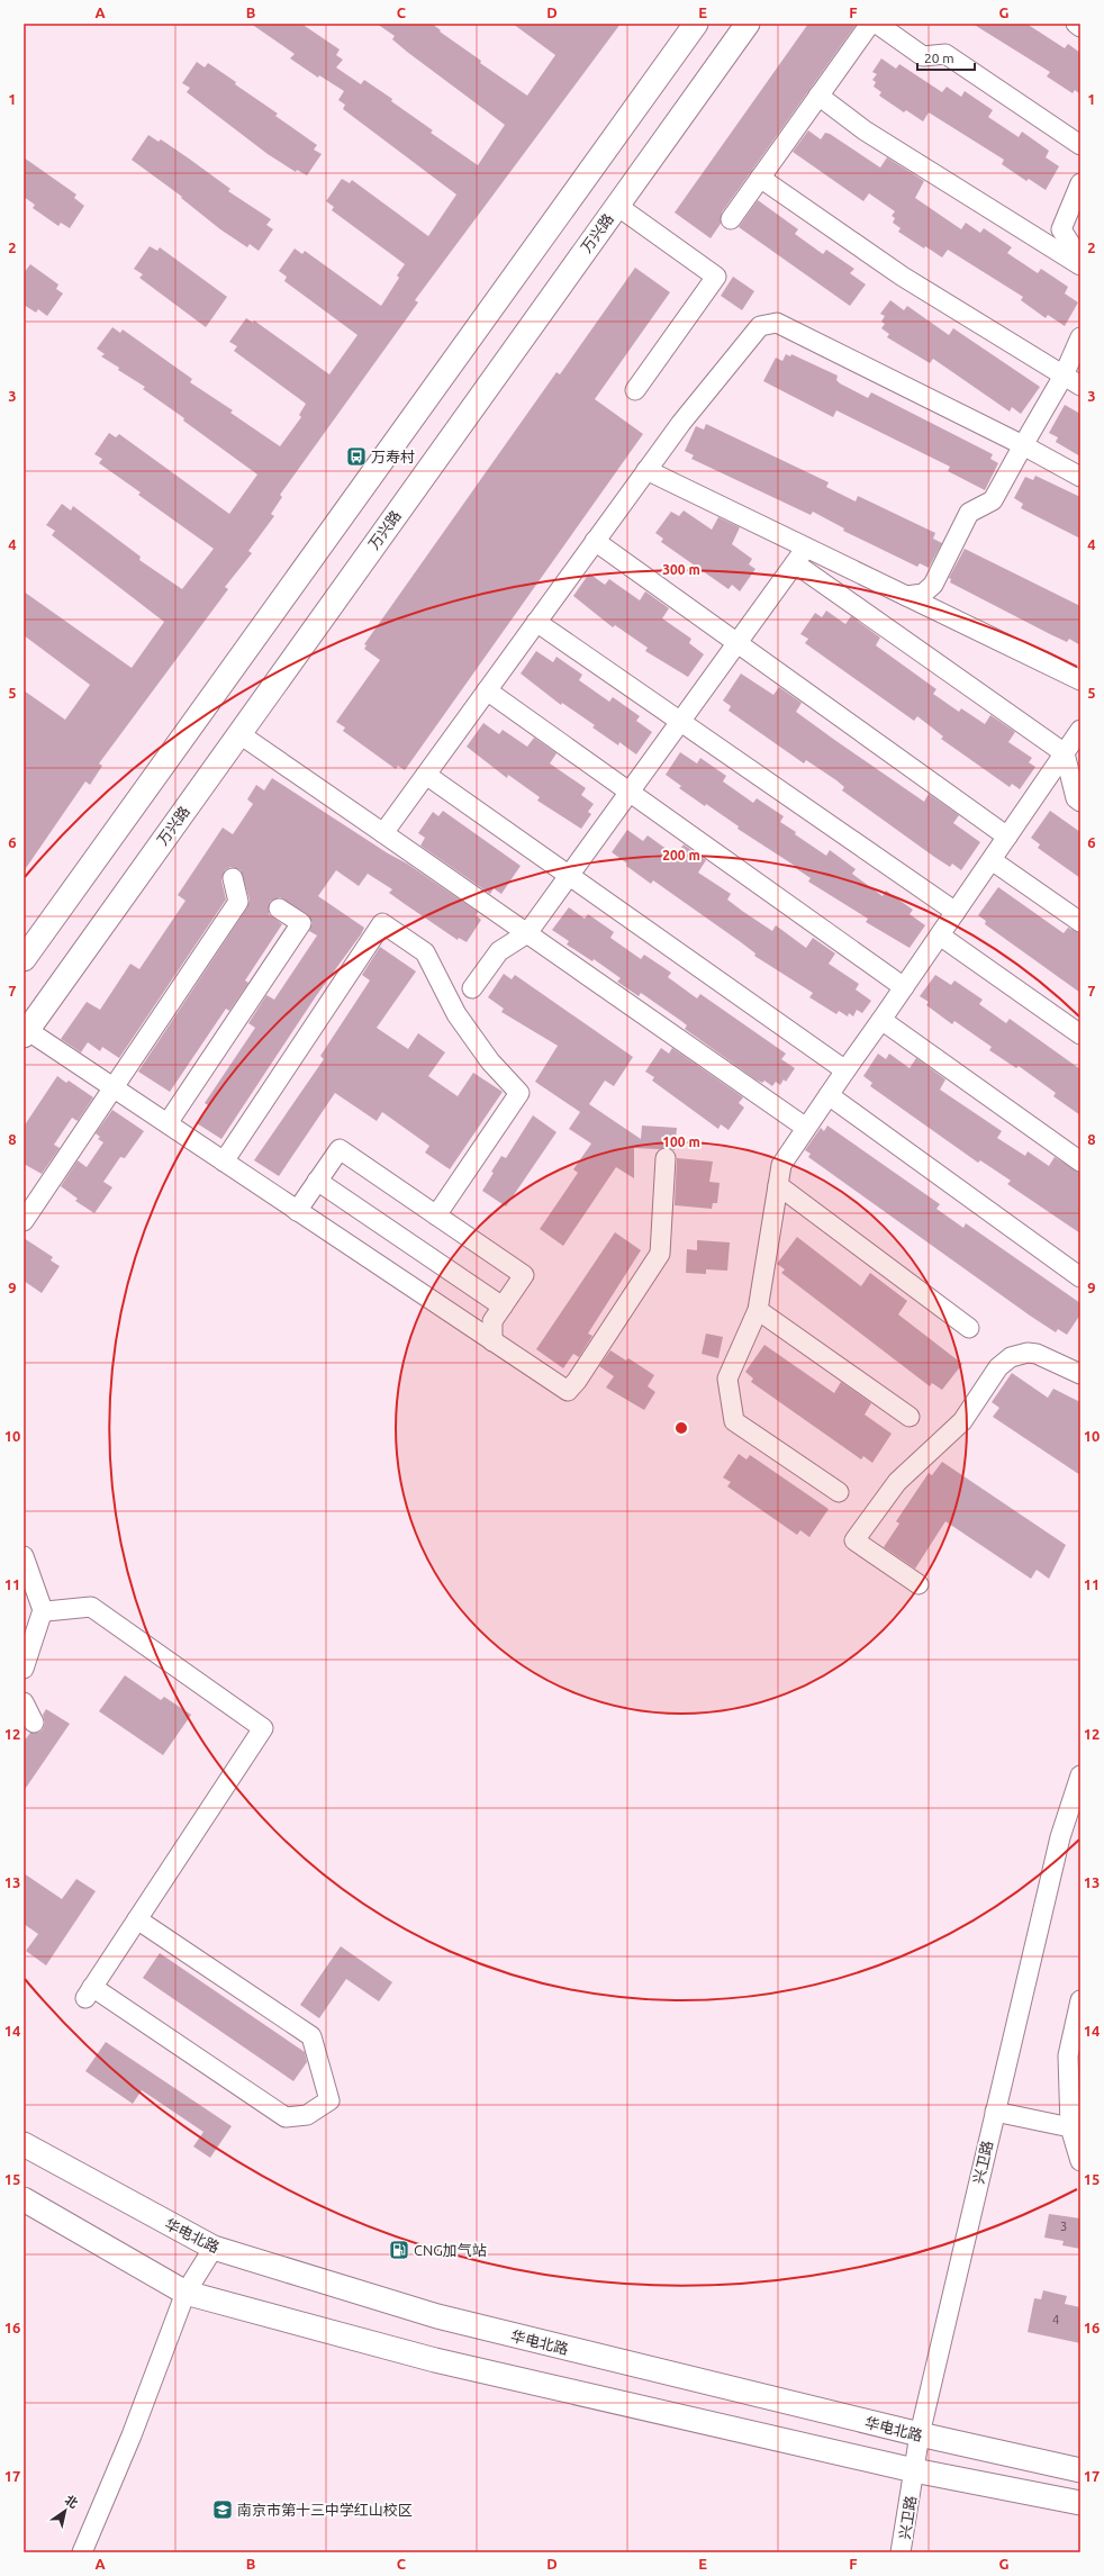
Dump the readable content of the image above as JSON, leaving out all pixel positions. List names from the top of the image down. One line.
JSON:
{"streets":{"main road":["万兴路","华电北路"],"street":["兴卫路"]},"crossings":[["兴卫路","华电北路"]],"places":{"bus stop":["万寿村"],"fuel station":["CNG加气站"],"school or university":["南京市第十三中学红山校区"]},"house_numbers":["3","4"],"scale_bar":"20 m","north":"top right","grid":{"columns":["A","B","C","D","E","F","G"],"rows":["1","2","3","4","5","6","7","8","9","10","11","12","13","14","15","16","17"]},"rings":["300 m","200 m","100 m"]}
